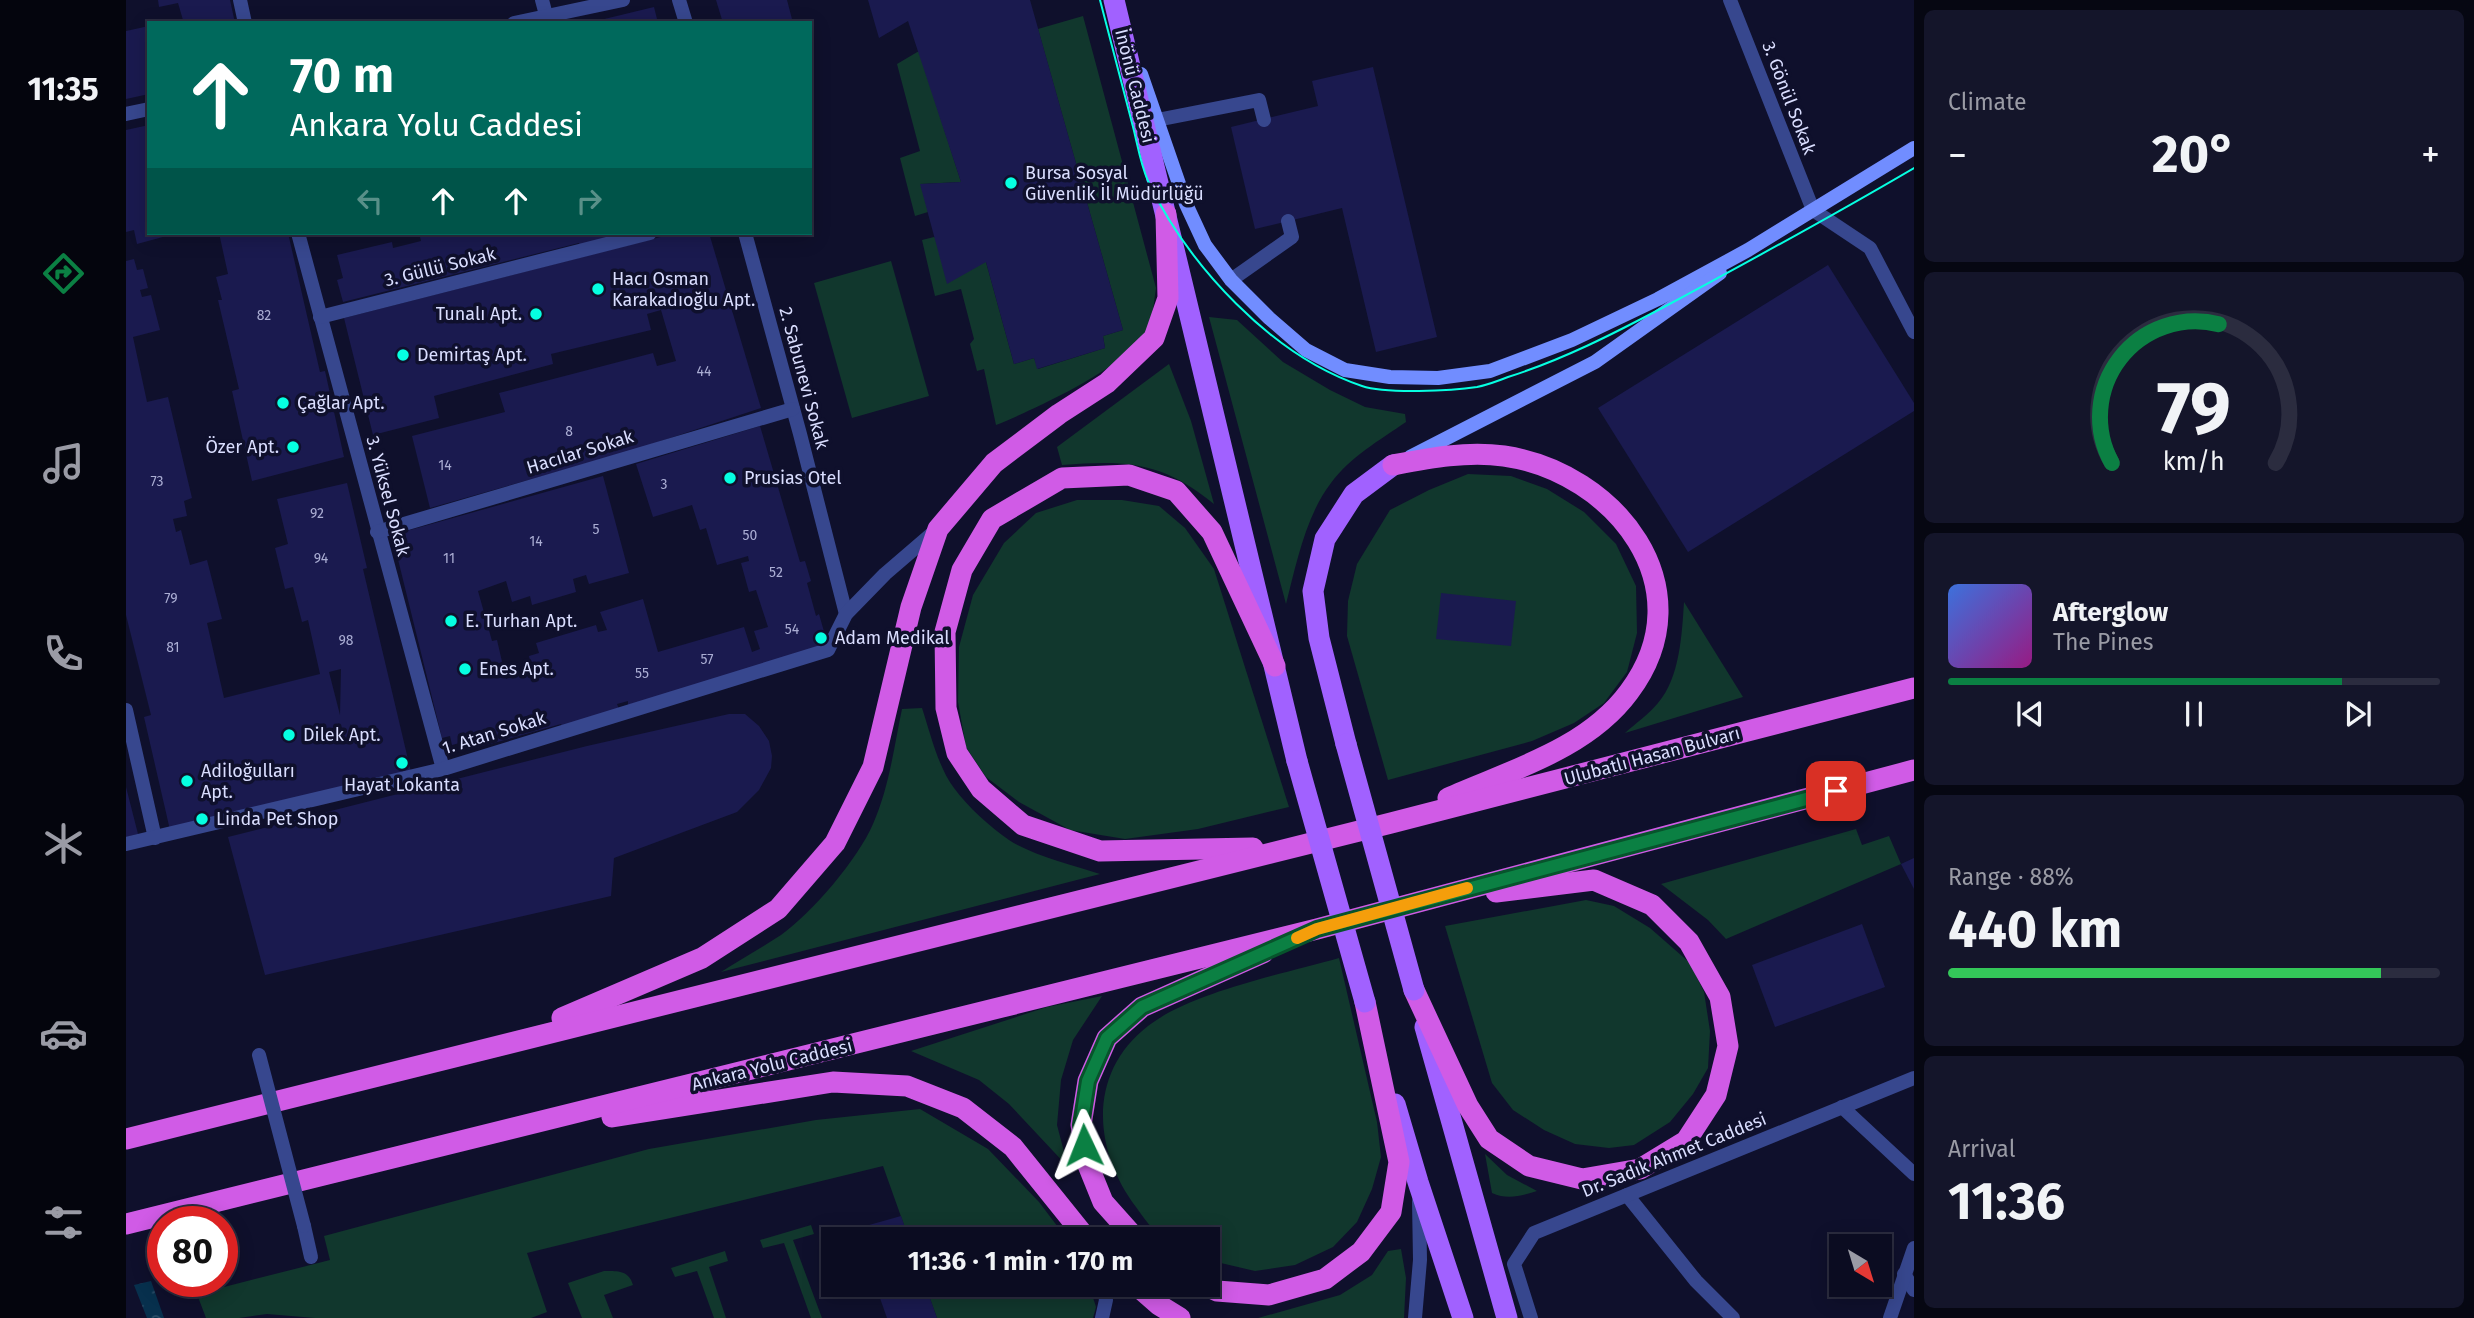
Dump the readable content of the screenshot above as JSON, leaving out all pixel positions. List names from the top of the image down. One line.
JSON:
{"streets":{"highway":["Ulubatlı Hasan Bulvarı","Ankara Yolu Caddesi"],"main road":["İnönü Caddesi"],"street":["3. Gönül Sokak","3. Güllü Sokak","2. Sabunevi Sokak","Hacılar Sokak","3. Yüksel Sokak","1. Atan Sokak","Dr. Sadık Ahmet Caddesi"]},"crossings":[["3. Güllü Sokak","3. Yüksel Sokak"],["2. Sabunevi Sokak","Hacılar Sokak"],["2. Sabunevi Sokak","1. Atan Sokak"],["Hacılar Sokak","3. Yüksel Sokak"],["3. Yüksel Sokak","1. Atan Sokak"]],"places":["Bursa Sosyal Güvenlik İl Müdürlüğü","Hacı Osman Karakadıoğlu Apt.","Tunalı Apt.","Demirtaş Apt.","Çağlar Apt.","Özer Apt.","Prusias Otel","E. Turhan Apt.","Adam Medikal","Enes Apt.","Dilek Apt.","Hayat Lokanta","Adiloğulları Apt.","Linda Pet Shop"],"house_numbers":["82","44","8","14","73","3","92","5","50","14","94","11","52","79","54","98","81","57","55"],"north":"bottom right","page":{"tabs":"11:35","tile":["Climate",["Range · 88%","440 km"],["Arrival","11:36"]],"turn":["70 m","Ankara Yolu Caddesi"],"heat":["−","20°","+"],"song":["Afterglow","The Pines"],"limit":"80","trip":"11:36 · 1 min · 170 m","gauge":["79","km/h"]}}
